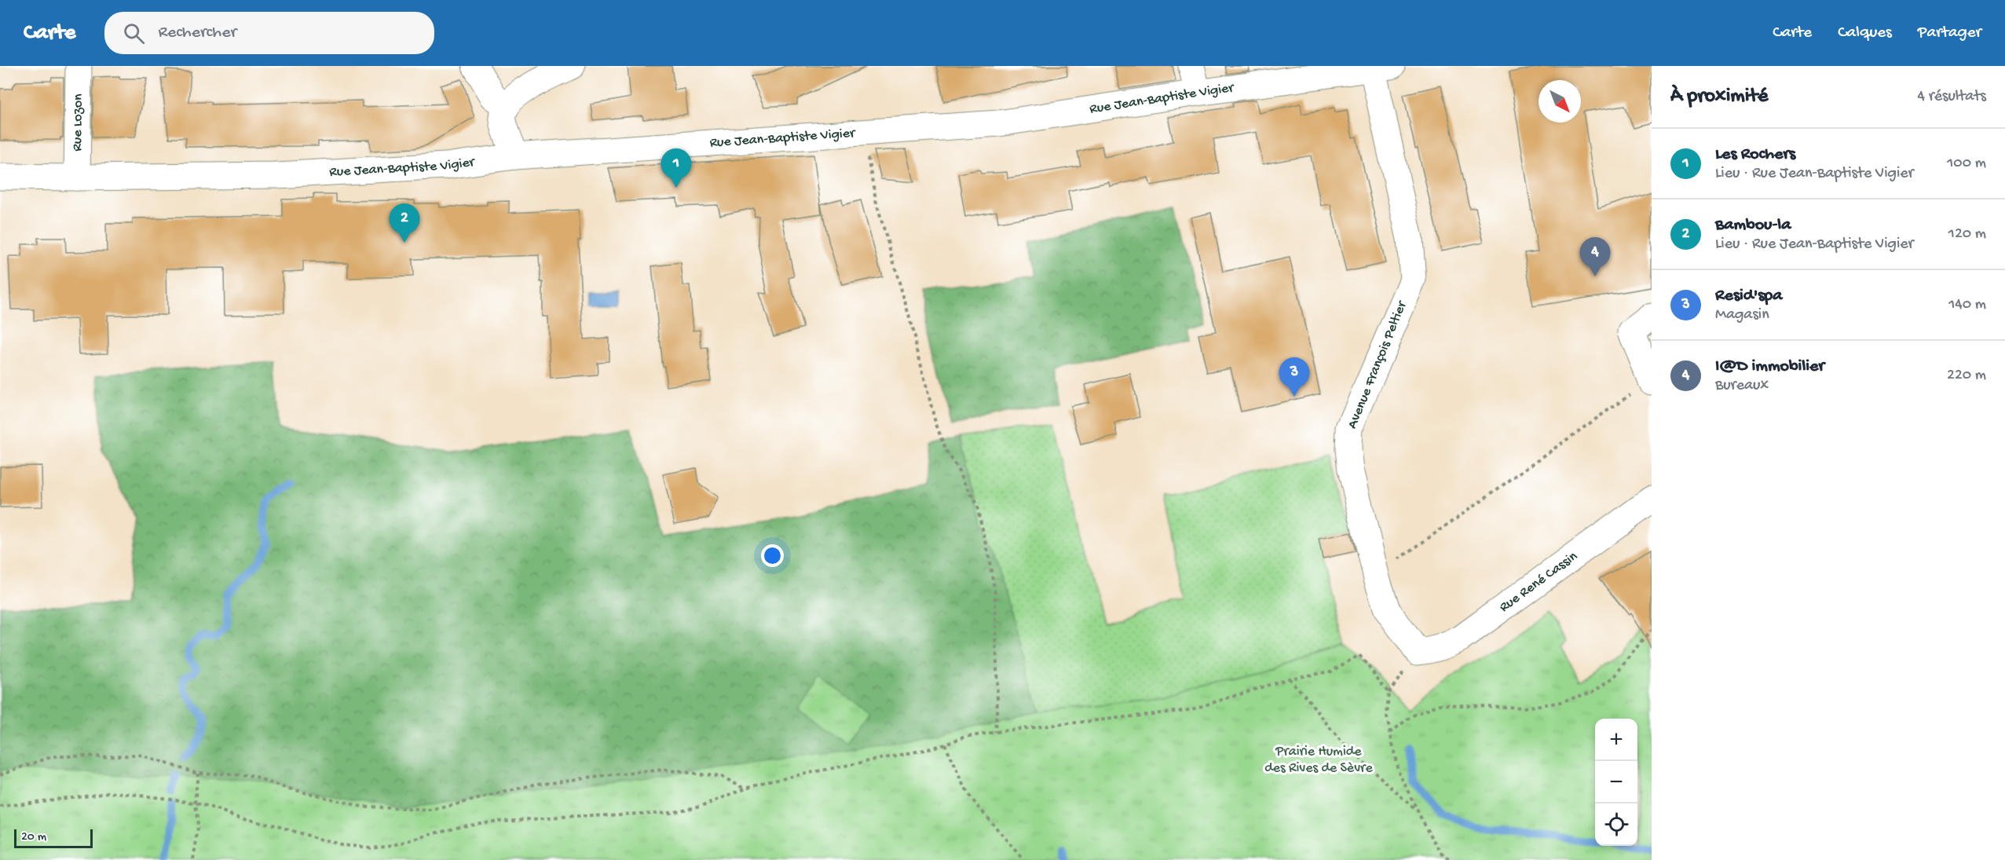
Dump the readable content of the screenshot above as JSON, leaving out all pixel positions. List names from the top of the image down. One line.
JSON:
{"streets":{"street":["Rue Jean-Baptiste Vigier","Rue Lozon","Avenue François Peltier","Rue René Cassin"]},"crossings":[["Rue Jean-Baptiste Vigier","Rue Lozon"],["Rue Jean-Baptiste Vigier","Avenue François Peltier"],["Avenue François Peltier","Rue René Cassin"]],"parks":["Prairie Humide des Rives de Sèvre"],"scale_bar":"20 m","north":"bottom right","page":{"header":"Carte","search":"Rechercher","nav":["Carte","Calques","Partager"],"heading":["À proximité","4 résultats"],"list":[{"mark":"1","name":"Les Rochers","note":"Lieu · Rue Jean-Baptiste Vigier","value":"100 m"},{"mark":"2","name":"Bambou-la","note":"Lieu · Rue Jean-Baptiste Vigier","value":"120 m"},{"mark":"3","name":"Resid'spa","note":"Magasin","value":"140 m"},{"mark":"4","name":"I@D immobilier","note":"Bureaux","value":"220 m"}],"pins":["1","2","4","3"],"map_buttons":["+","−"],"scale":"20 m"}}
